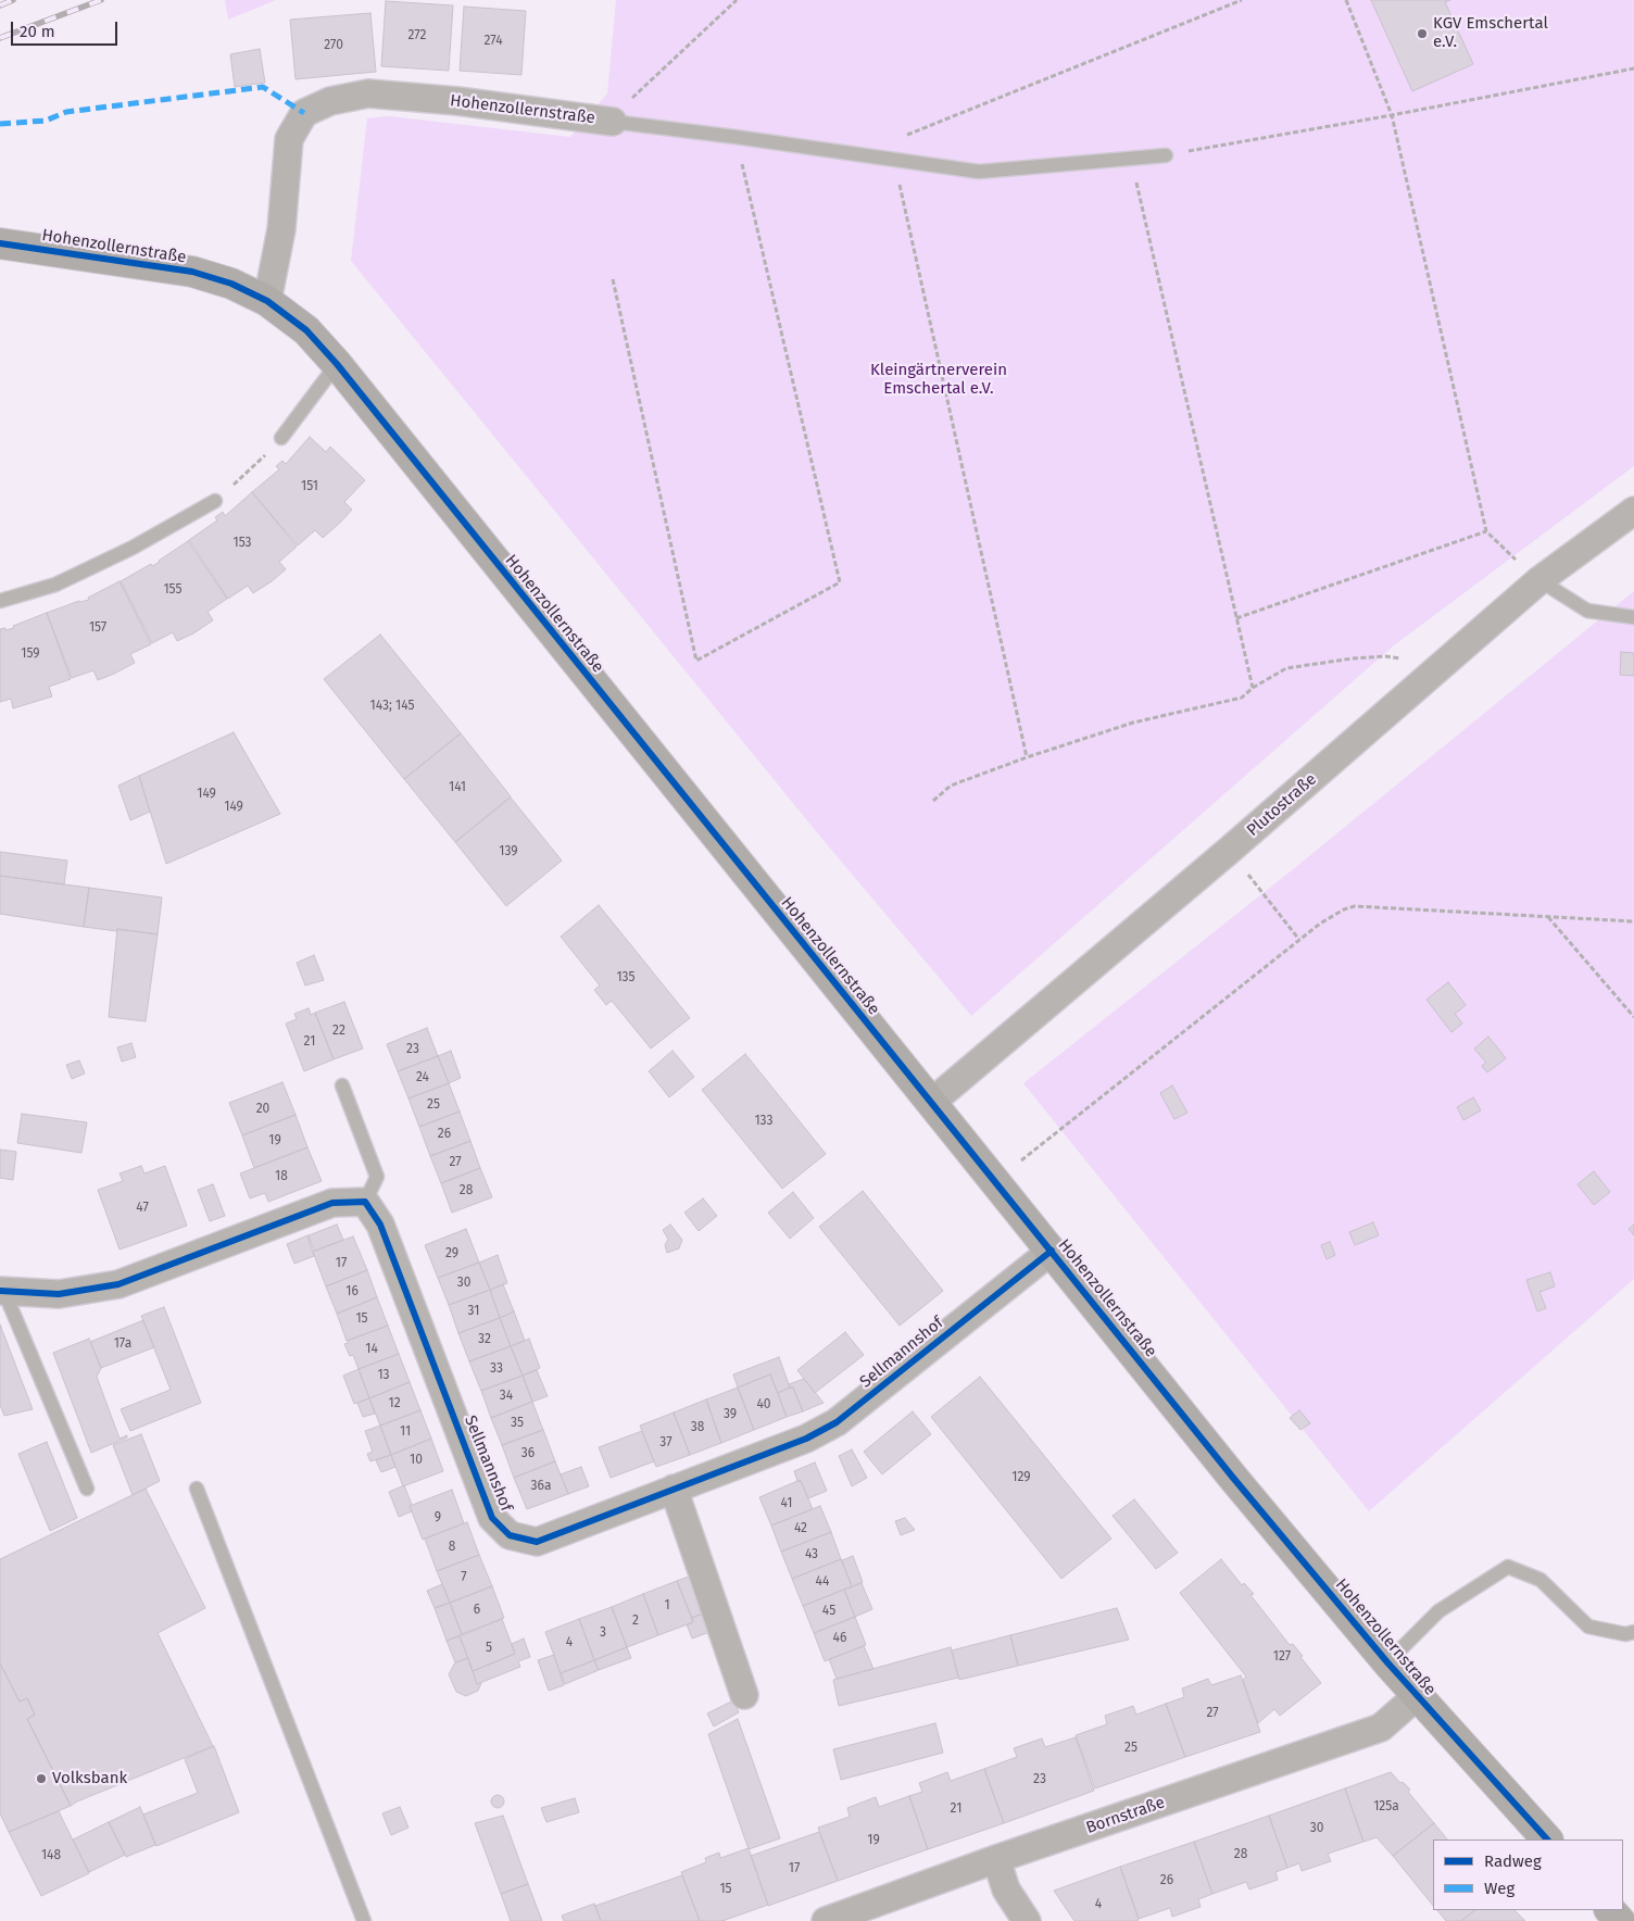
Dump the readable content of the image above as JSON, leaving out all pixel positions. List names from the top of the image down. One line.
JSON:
{"streets":{"main road":["Hohenzollernstraße"],"street":["Plutostraße","Sellmannshof","Bornstraße"]},"crossings":[["Hohenzollernstraße","Plutostraße"],["Hohenzollernstraße","Sellmannshof"],["Hohenzollernstraße","Bornstraße"]],"parks":["Kleingärtnerverein Emschertal e.V."],"places":["KGV Emschertal e.V.","Volksbank"],"house_numbers":["272","274","270","151","153","155","157","159","143; 145","141","149","149","139","135","22","21","23","24","25","20","133","26","19","27","18","28","47","29","17","30","16","31","15","32","17a","14","33","13","34","12","40","39","35","38","11","37","36","10","129","36a","41","9","42","8","43","7","44","1","6","45","2","3","46","4","5","127","27","25","23","125a","21","30","19","28","148","17","26","15","4"],"legend":["Radweg","Weg"],"scale_bar":"20 m"}
